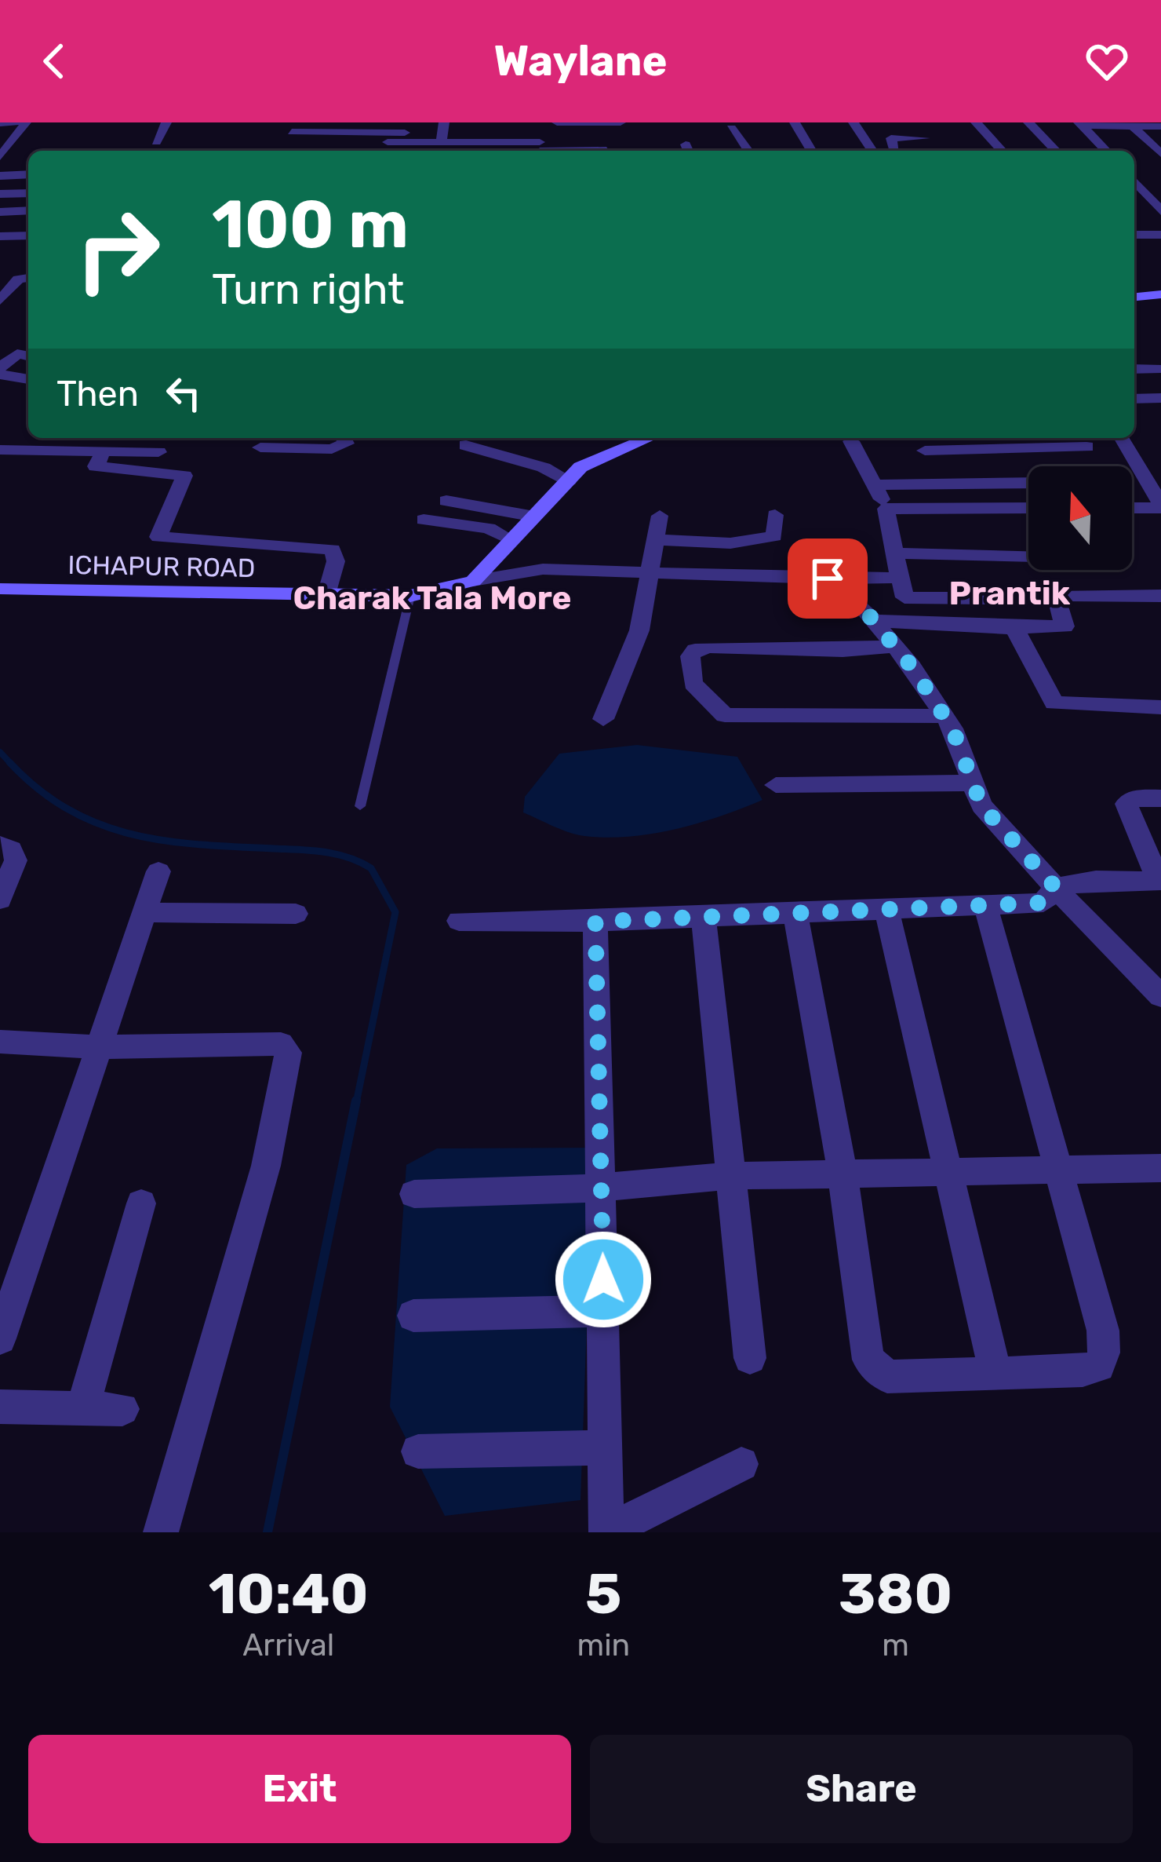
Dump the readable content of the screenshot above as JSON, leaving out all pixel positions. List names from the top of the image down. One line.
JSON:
{"streets":{"street":["ICHAPUR ROAD"]},"districts":["Prantik","Charak Tala More"],"north":"top","page":{"header":"Waylane","turn":["100 m","Turn right"],"then":"Then","eta":["10:40","Arrival","5","min","380","m"],"buttons":["Exit","Share"]}}
